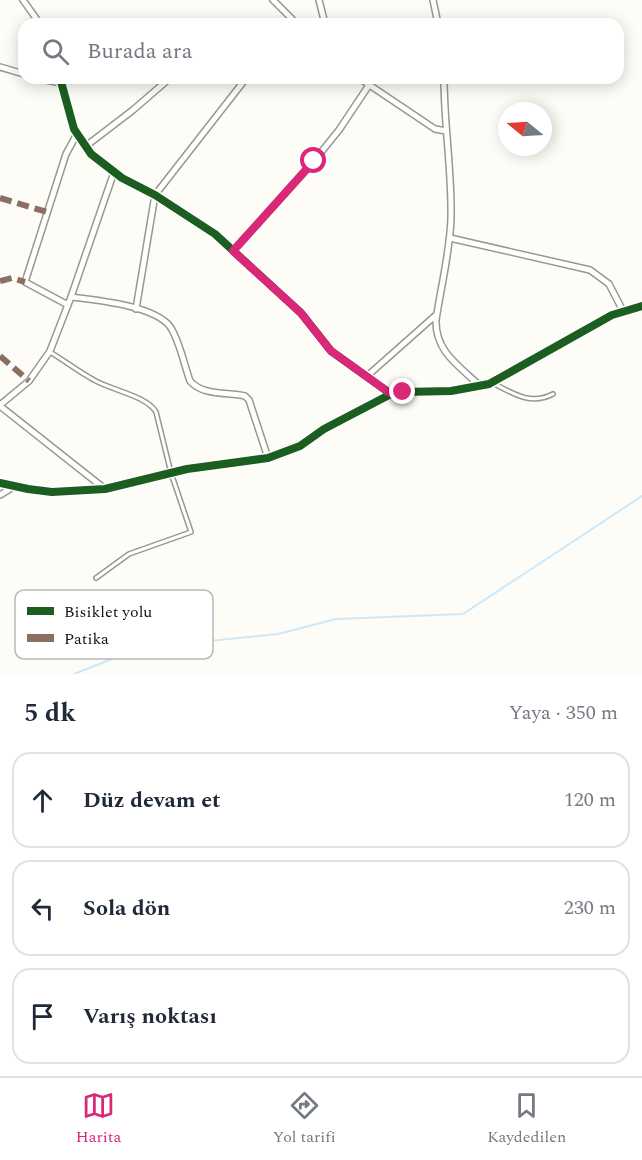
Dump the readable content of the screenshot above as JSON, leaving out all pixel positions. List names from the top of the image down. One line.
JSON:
{"legend":["Bisiklet yolu","Patika"],"north":"left","page":{"search":"Burada ara","heading":["5 dk","Yaya · 350 m"],"list":[["Düz devam et","120 m"],["Sola dön","230 m"],"Varış noktası"],"nav":["Harita","Yol tarifi","Kaydedilen"]}}
